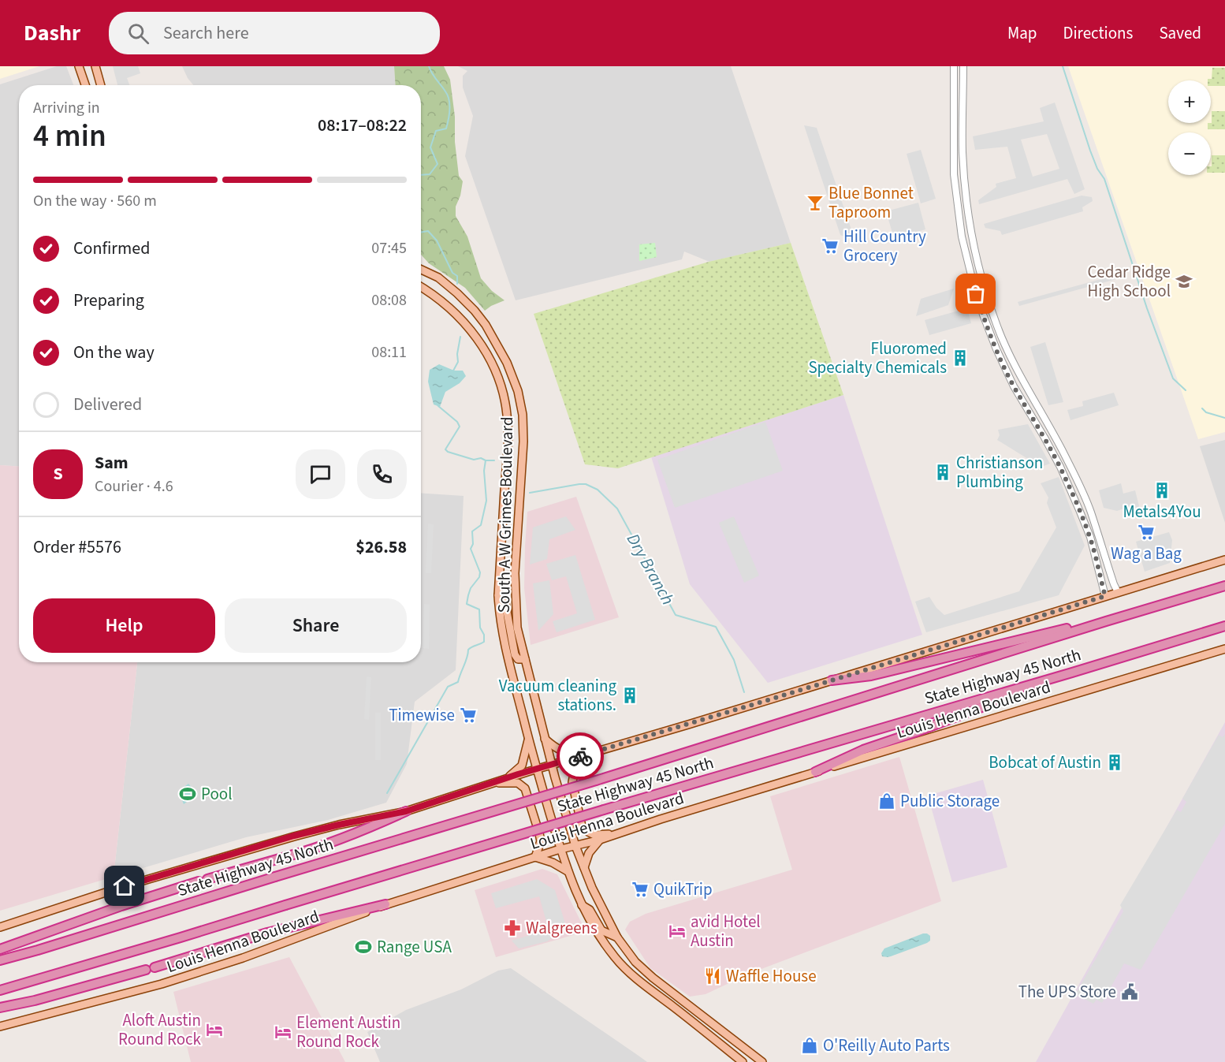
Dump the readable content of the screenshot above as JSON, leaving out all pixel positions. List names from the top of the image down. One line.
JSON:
{"streets":{"highway":["State Highway 45 North"],"main road":["South A W Grimes Boulevard","Louis Henna Boulevard"]},"crossings":[["South A W Grimes Boulevard","Louis Henna Boulevard"]],"water":["Dry Branch"],"places":{"bar":["Blue Bonnet Taproom"],"supermarket":["Hill Country Grocery","Wag a Bag","Timewise","QuikTrip"],"school or university":["Cedar Ridge High School"],"building":["Fluoromed Specialty Chemicals","Christianson Plumbing","Metals4You","Vacuum cleaning stations.","Bobcat of Austin"],"sports":["Pool","Range USA"],"shop":["Public Storage","O'Reilly Auto Parts"],"pharmacy":["Walgreens"],"hotel":["avid Hotel Austin","Aloft Austin Round Rock","Element Austin Round Rock"],"restaurant":["Waffle House"],"public building":["The UPS Store"]},"page":{"header":"Dashr","search":"Search here","nav":["Map","Directions","Saved"],"map_buttons":["+","−"],"heading":["4 min","Arriving in","08:17–08:22"],"panel":["Sam","Courier · 4.6","Order #5576","$26.58"],"bar":"On the way · 560 m","list":[["Confirmed","07:45"],["Preparing","08:08"],["On the way","08:11"],"Delivered"],"round":"S","buttons":["Help","Share"]}}
